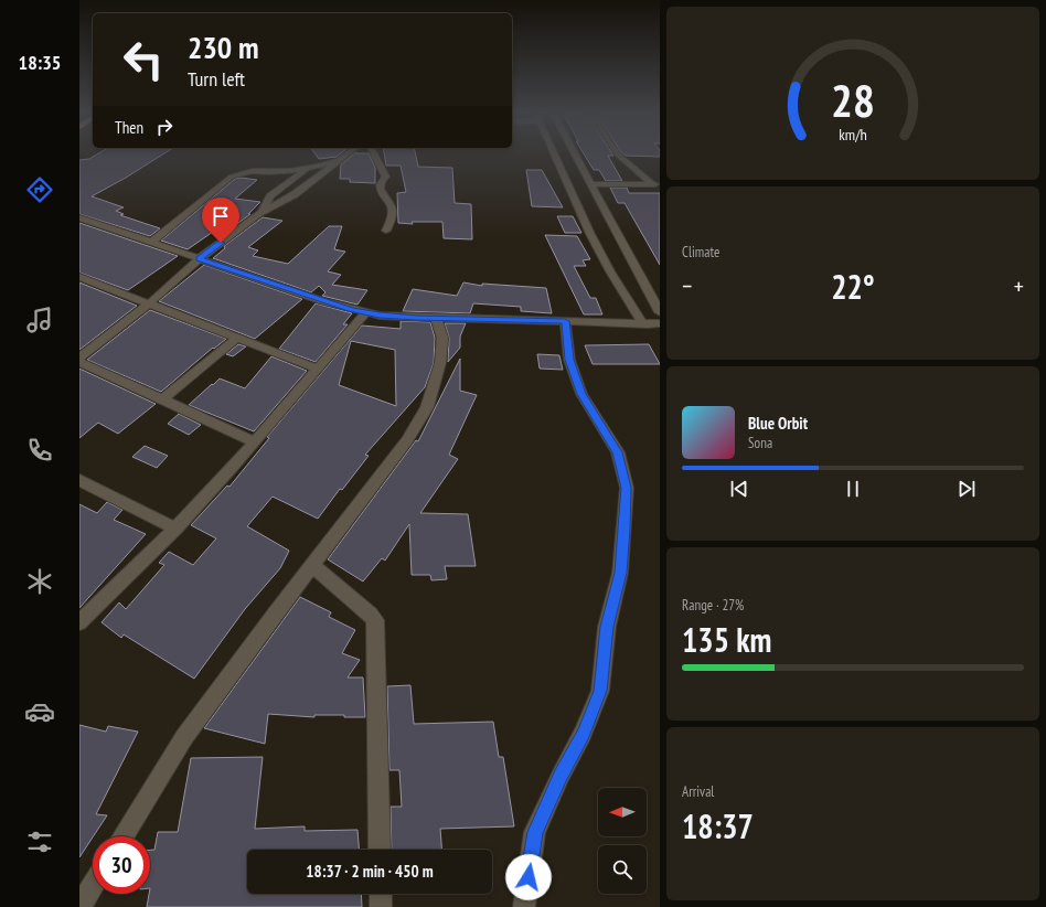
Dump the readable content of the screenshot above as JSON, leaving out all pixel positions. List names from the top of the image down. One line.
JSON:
{"north":"left","page":{"tabs":"18:35","turn":["230 m","Turn left"],"then":"Then","tile":["Climate",["Range · 27%","135 km"],["Arrival","18:37"]],"heat":["−","22°","+"],"song":["Blue Orbit","Sona"],"limit":"30","trip":"18:37 · 2 min · 450 m","gauge":["28","km/h"]}}
